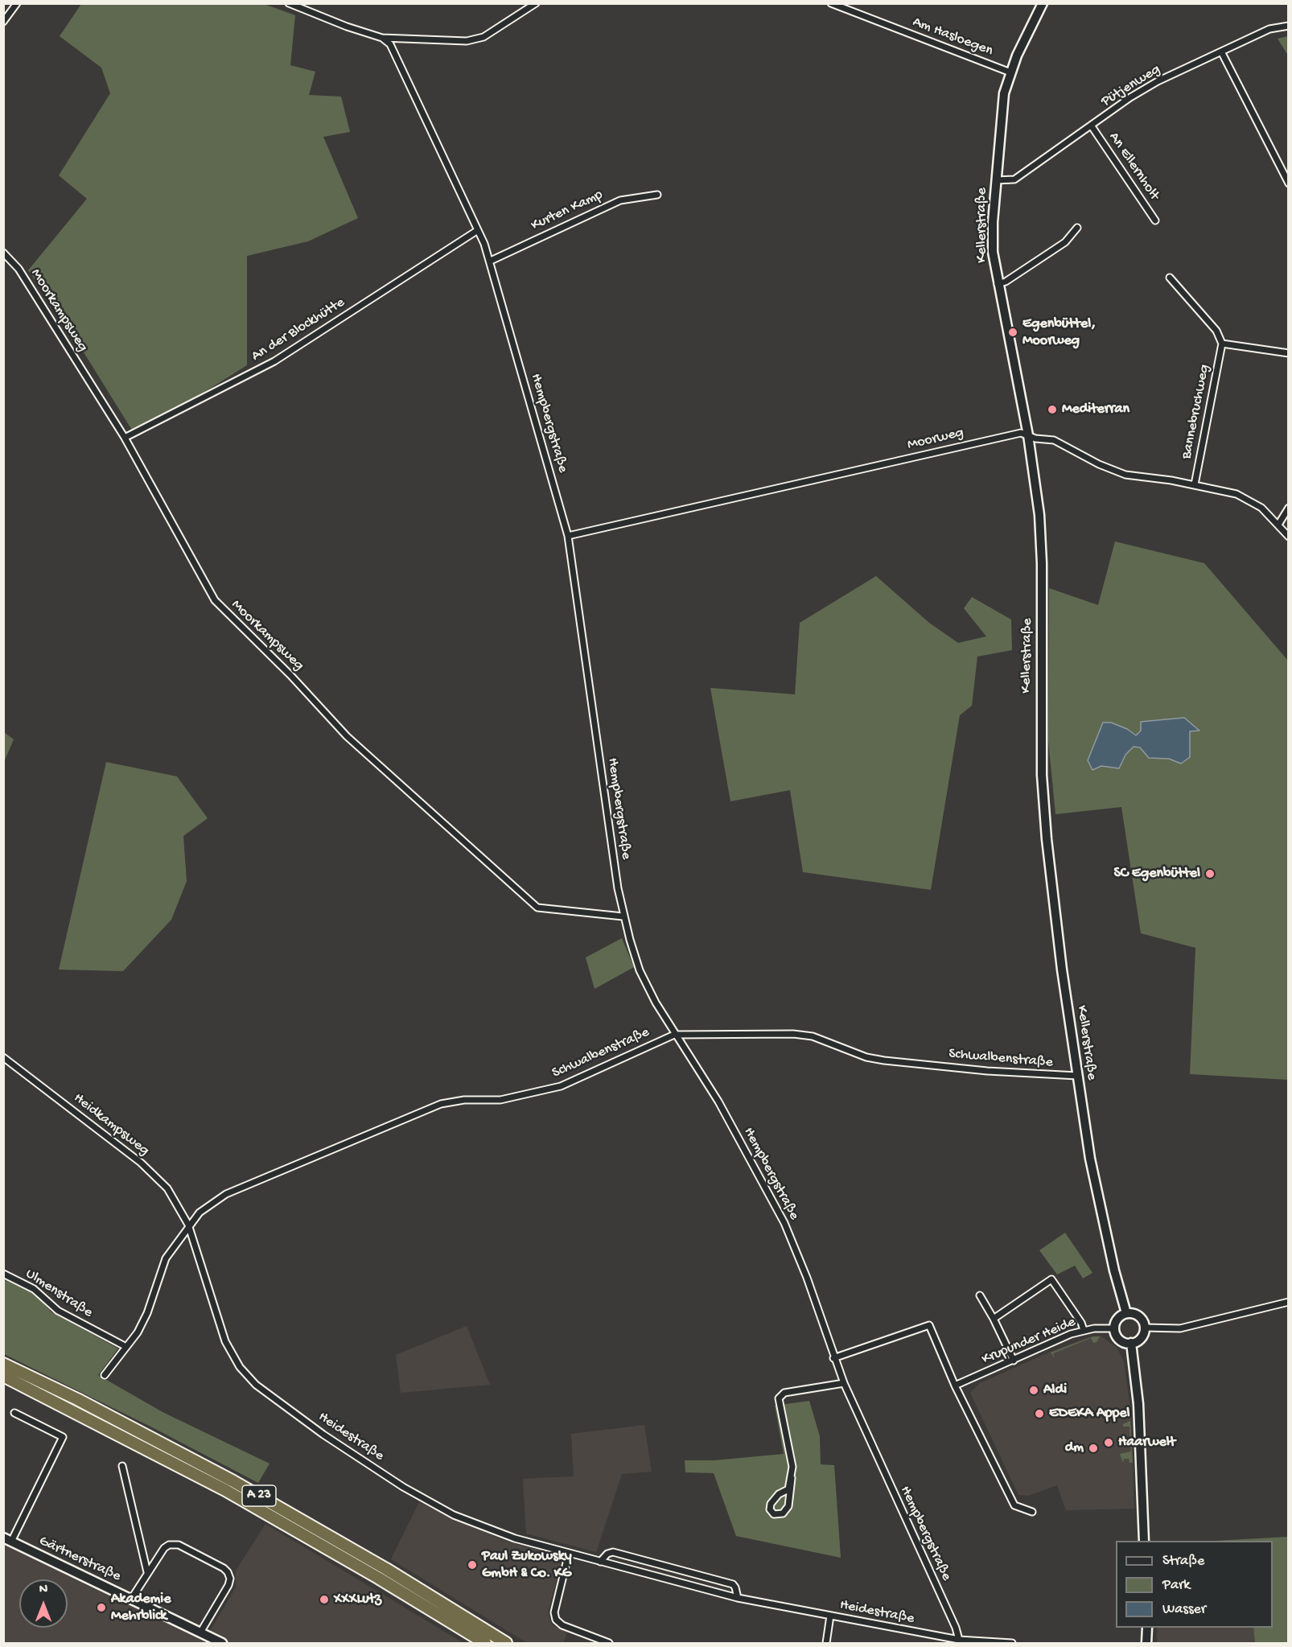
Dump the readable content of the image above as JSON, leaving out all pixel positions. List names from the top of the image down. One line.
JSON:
{"streets":{"highway":["A 23"],"main road":["Kellerstraße","Gärtnerstraße"],"street":["Am Hasloegen","Pütjenweg","An Ellernholt","Kurten Kamp","Moorkampsweg","An der Blockhütte","Bannebruchweg","Hempbergstraße","Moorweg","Schwalbenstraße","Heidkampsweg","Ulmenstraße","Krupunder Heide","Heidestraße"]},"crossings":[["Am Hasloegen","Kellerstraße"],["Pütjenweg","An Ellernholt"],["Pütjenweg","Kellerstraße"],["Kurten Kamp","Hempbergstraße"],["Kellerstraße","Moorweg"],["Kellerstraße","Schwalbenstraße"],["Kellerstraße","Krupunder Heide"],["Moorkampsweg","An der Blockhütte"],["Moorkampsweg","Hempbergstraße"],["An der Blockhütte","Hempbergstraße"],["Bannebruchweg","Moorweg"],["Hempbergstraße","Moorweg"],["Hempbergstraße","Schwalbenstraße"],["Hempbergstraße","Heidestraße"],["Schwalbenstraße","Heidkampsweg"],["Schwalbenstraße","Ulmenstraße"],["Schwalbenstraße","Heidestraße"],["Heidkampsweg","Heidestraße"]],"places":["Egenbüttel, Moorweg","Mediterran","SC Egenbüttel","Aldi","EDEKA Appel","Haarwelt","dm","Paul Zukowsky GmbH & Co. KG","XXXLutz","Akademie Mehrblick"],"legend":["Straße","Park","Wasser"],"north":"top"}
